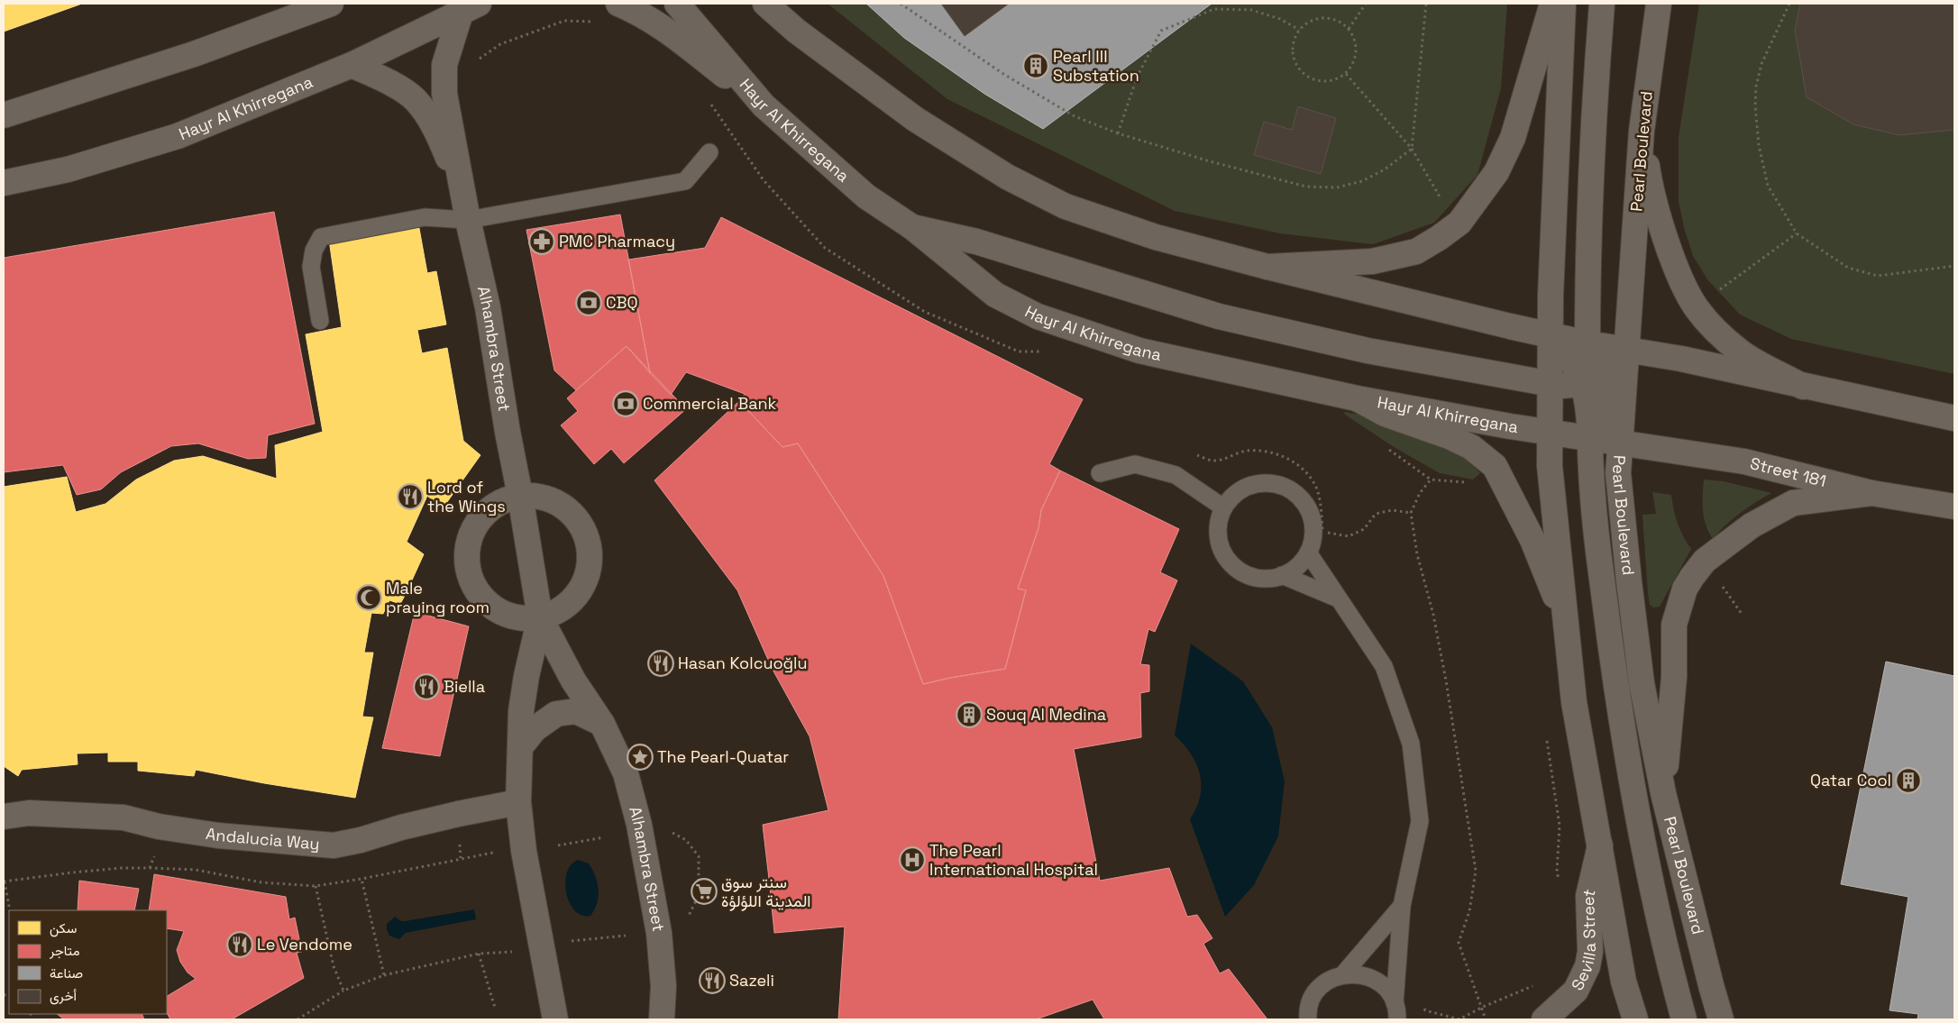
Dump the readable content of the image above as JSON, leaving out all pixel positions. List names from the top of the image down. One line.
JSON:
{"streets":{"street":["Hayr Al Khirregana","Pearl Boulevard","Alhambra Street","Street 181","Andalucia Way","Sevilla Street"]},"crossings":[["Hayr Al Khirregana","Pearl Boulevard"],["Hayr Al Khirregana","Alhambra Street"],["Hayr Al Khirregana","Street 181"],["Pearl Boulevard","Street 181"],["Alhambra Street","Andalucia Way"]],"places":{"building":["Pearl III Substation","Souq Al Medina","Qatar Cool"],"pharmacy":["PMC Pharmacy"],"bank":["CBQ","Commercial Bank"],"restaurant":["Lord of the Wings","Hasan Kolcuoğlu","Biella","Le Vendome","Sazeli"],"mosque":["Male praying room"],"place":["The Pearl-Quatar"],"hospital":["The Pearl International Hospital"],"supermarket":["سنتر سوق المدينة اللؤلؤة"]},"legend":["سكن","متاجر","صناعة","أخرى"]}
